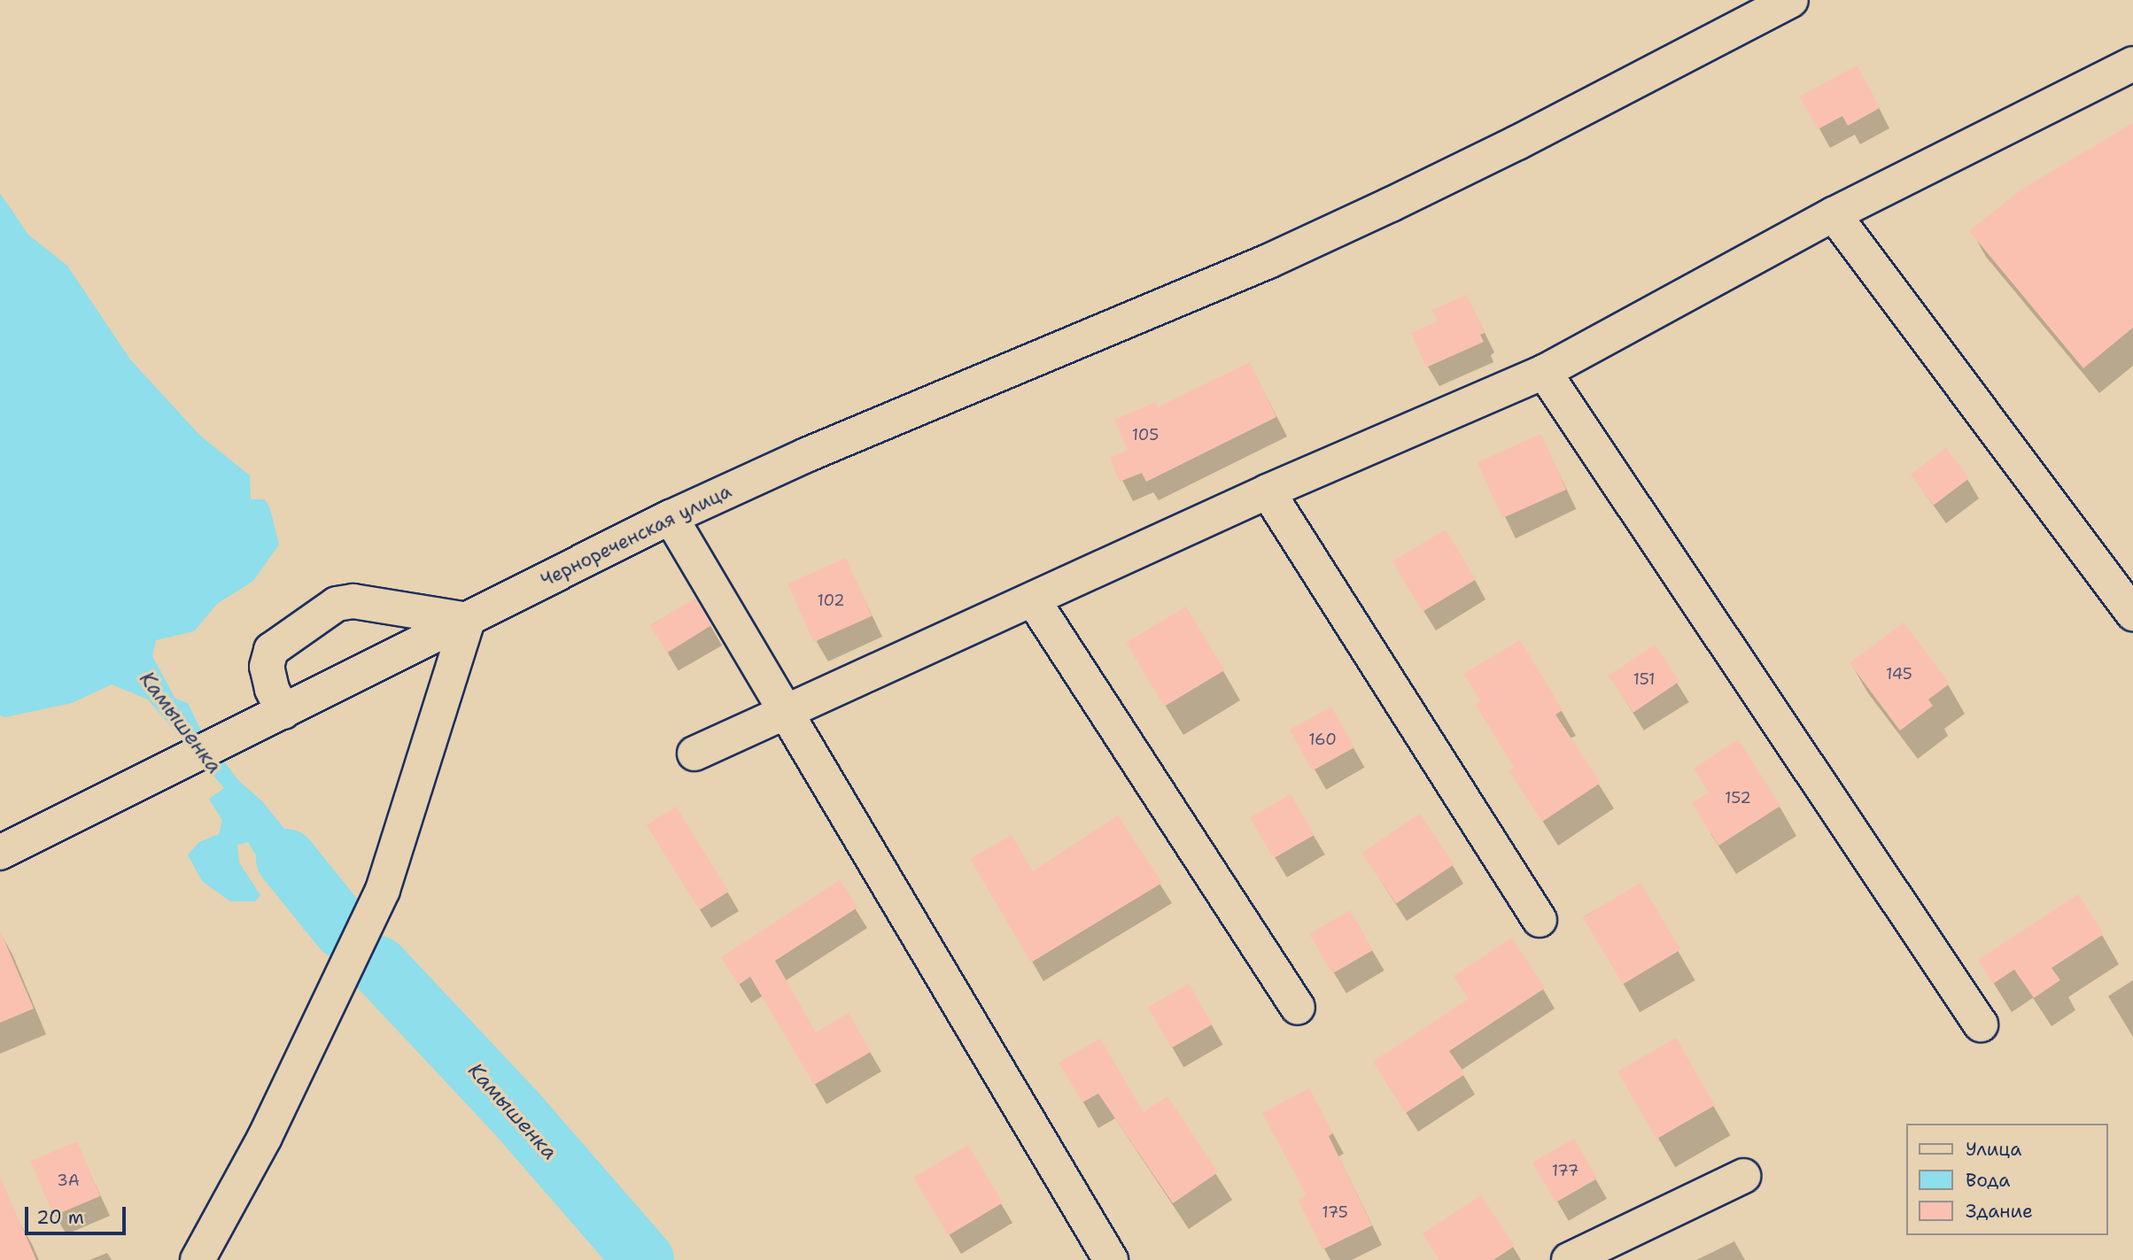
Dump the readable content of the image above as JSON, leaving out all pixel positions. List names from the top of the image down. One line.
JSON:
{"streets":{"street":["Чернореченская улица"]},"water":["Камышенка"],"house_numbers":["105","102","145","151","160","152","177","3А","175"],"legend":["Улица","Вода","Здание"],"scale_bar":"20 m"}
